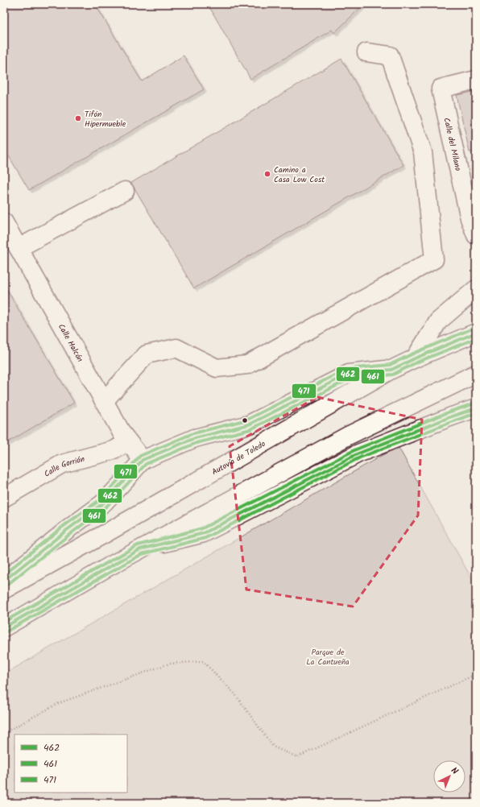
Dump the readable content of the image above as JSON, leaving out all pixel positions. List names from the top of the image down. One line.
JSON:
{"streets":{"main road":["Calle del Milano","Calle Halcón","Autovía de Toledo","Calle Gorrión"]},"crossings":[["Calle Halcón","Calle Gorrión"]],"parks":["Parque de La Cantueña"],"places":["Tifón Hipermueble","Camino a Casa Low Cost"],"lines":["transit line 471","transit line 462","transit line 461"],"legend":["462","461","471"],"north":"top right"}
